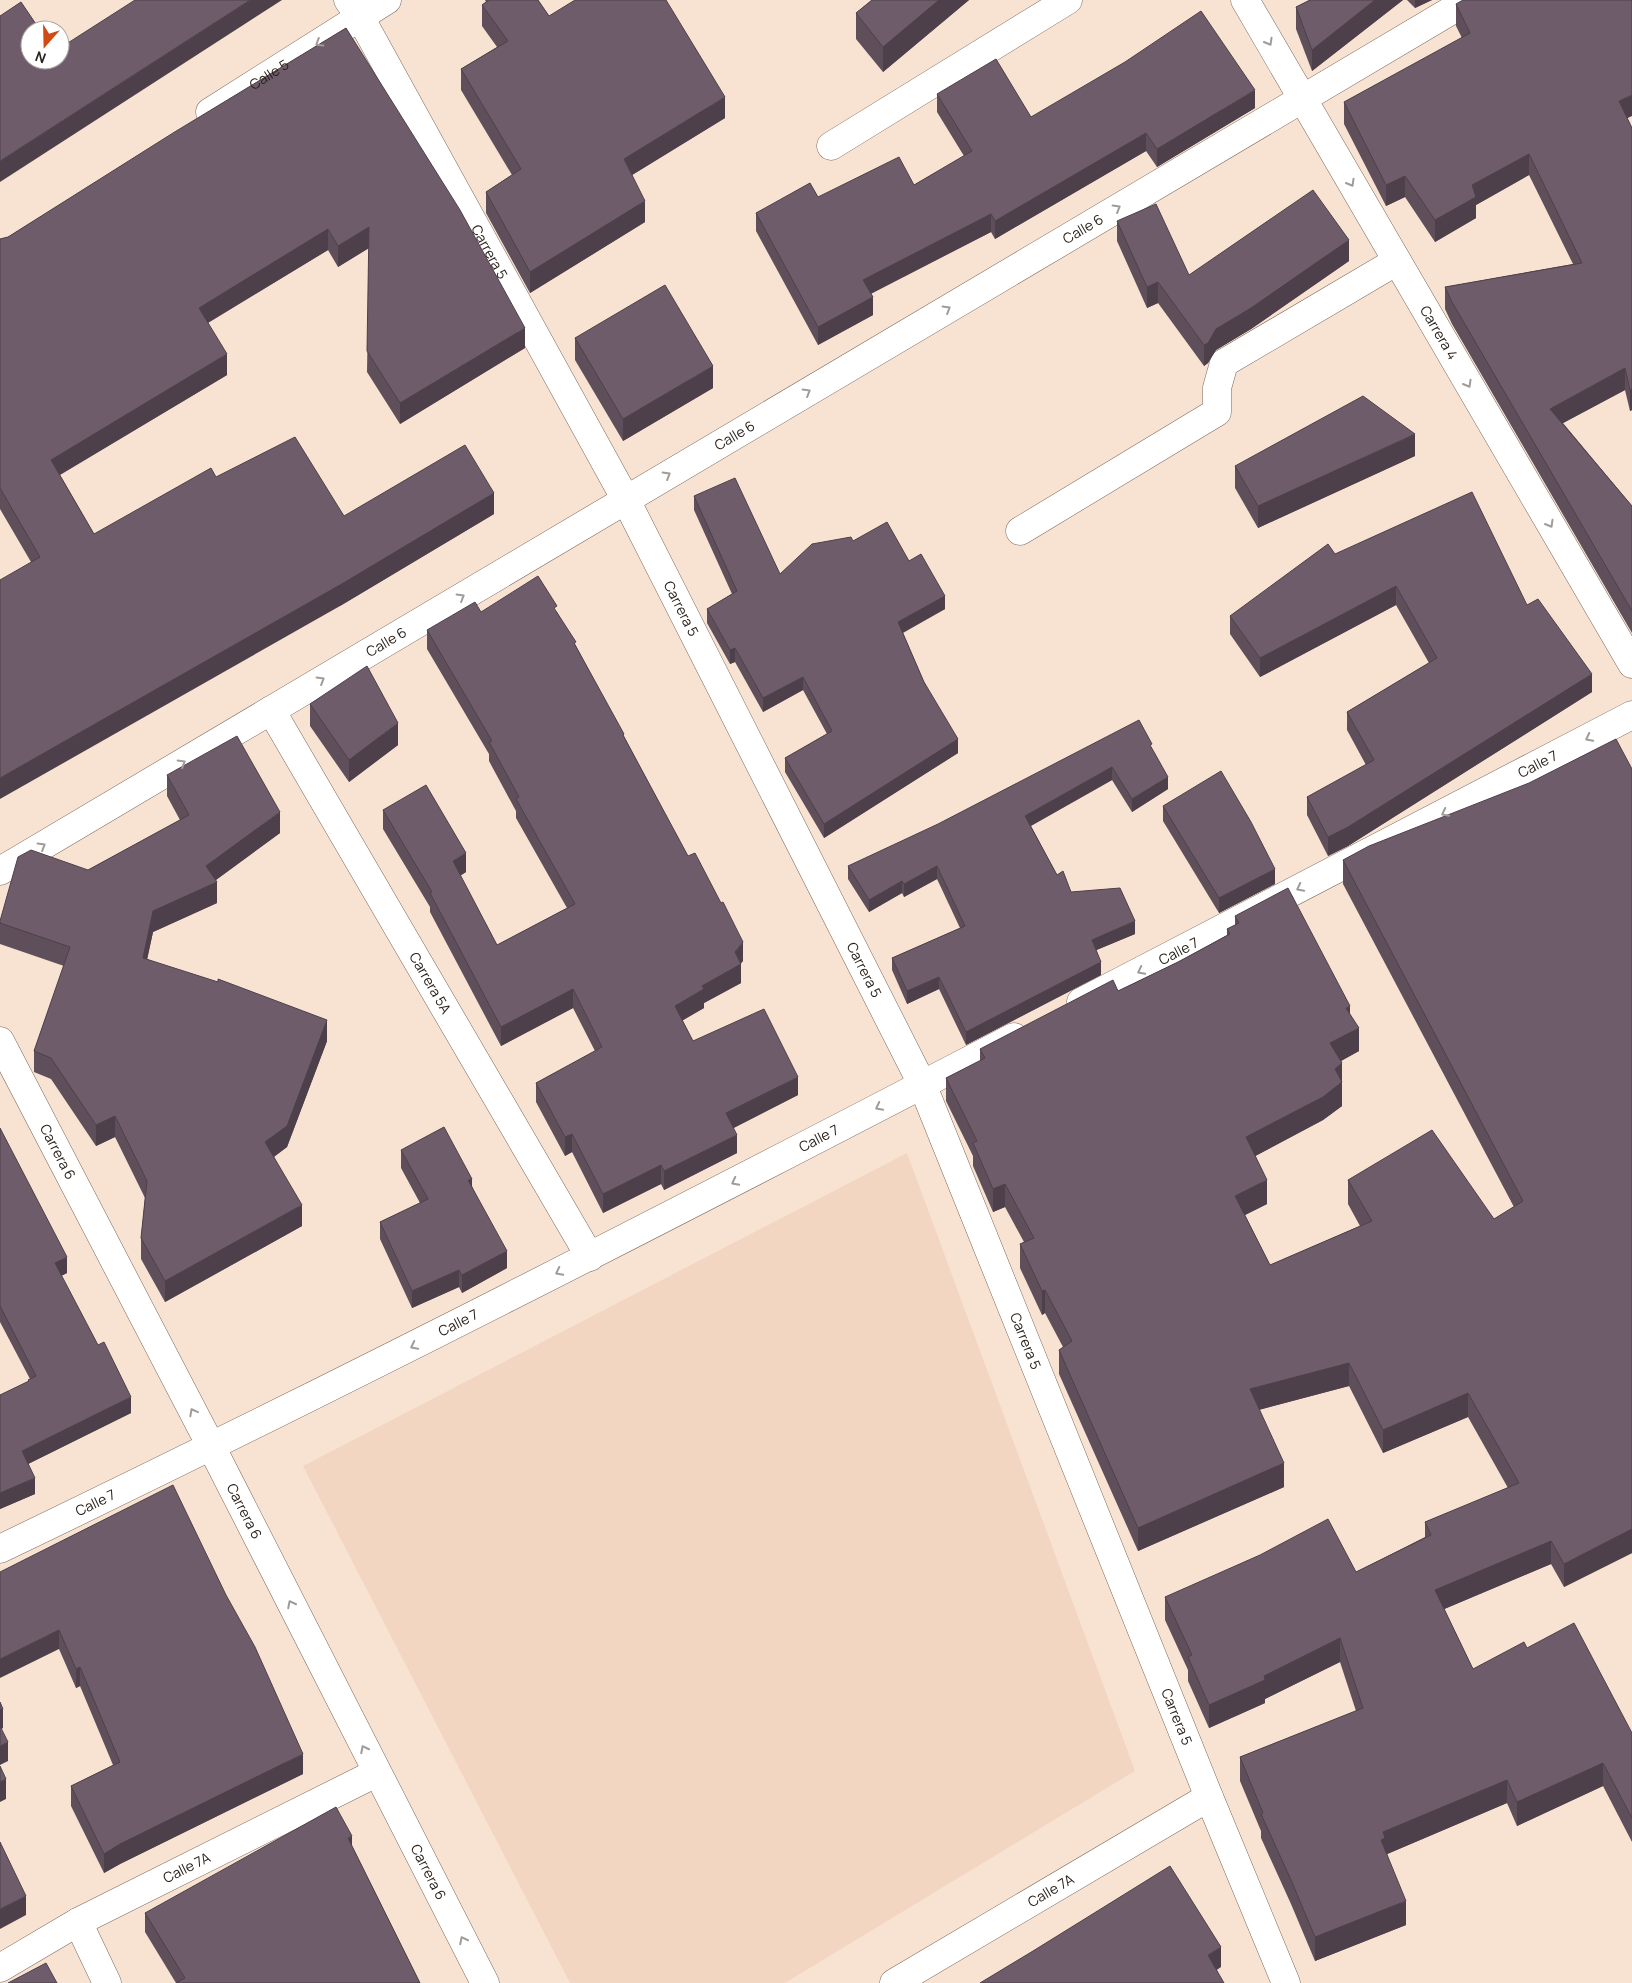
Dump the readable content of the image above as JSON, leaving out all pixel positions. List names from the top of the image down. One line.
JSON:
{"streets":{"street":["Calle 5","Calle 6","Carrera 5","Carrera 4","Calle 7","Carrera 5A","Carrera 6","Calle 7A"]},"crossings":[["Calle 5","Carrera 5"],["Calle 6","Carrera 5"],["Calle 6","Carrera 4"],["Calle 6","Carrera 5A"],["Carrera 5","Calle 7"],["Carrera 5","Calle 7A"],["Calle 7","Carrera 5A"],["Calle 7","Carrera 6"],["Carrera 6","Calle 7A"]],"one_way":["Calle 5","Carrera 4","Calle 7","Carrera 6"],"north":"bottom"}
